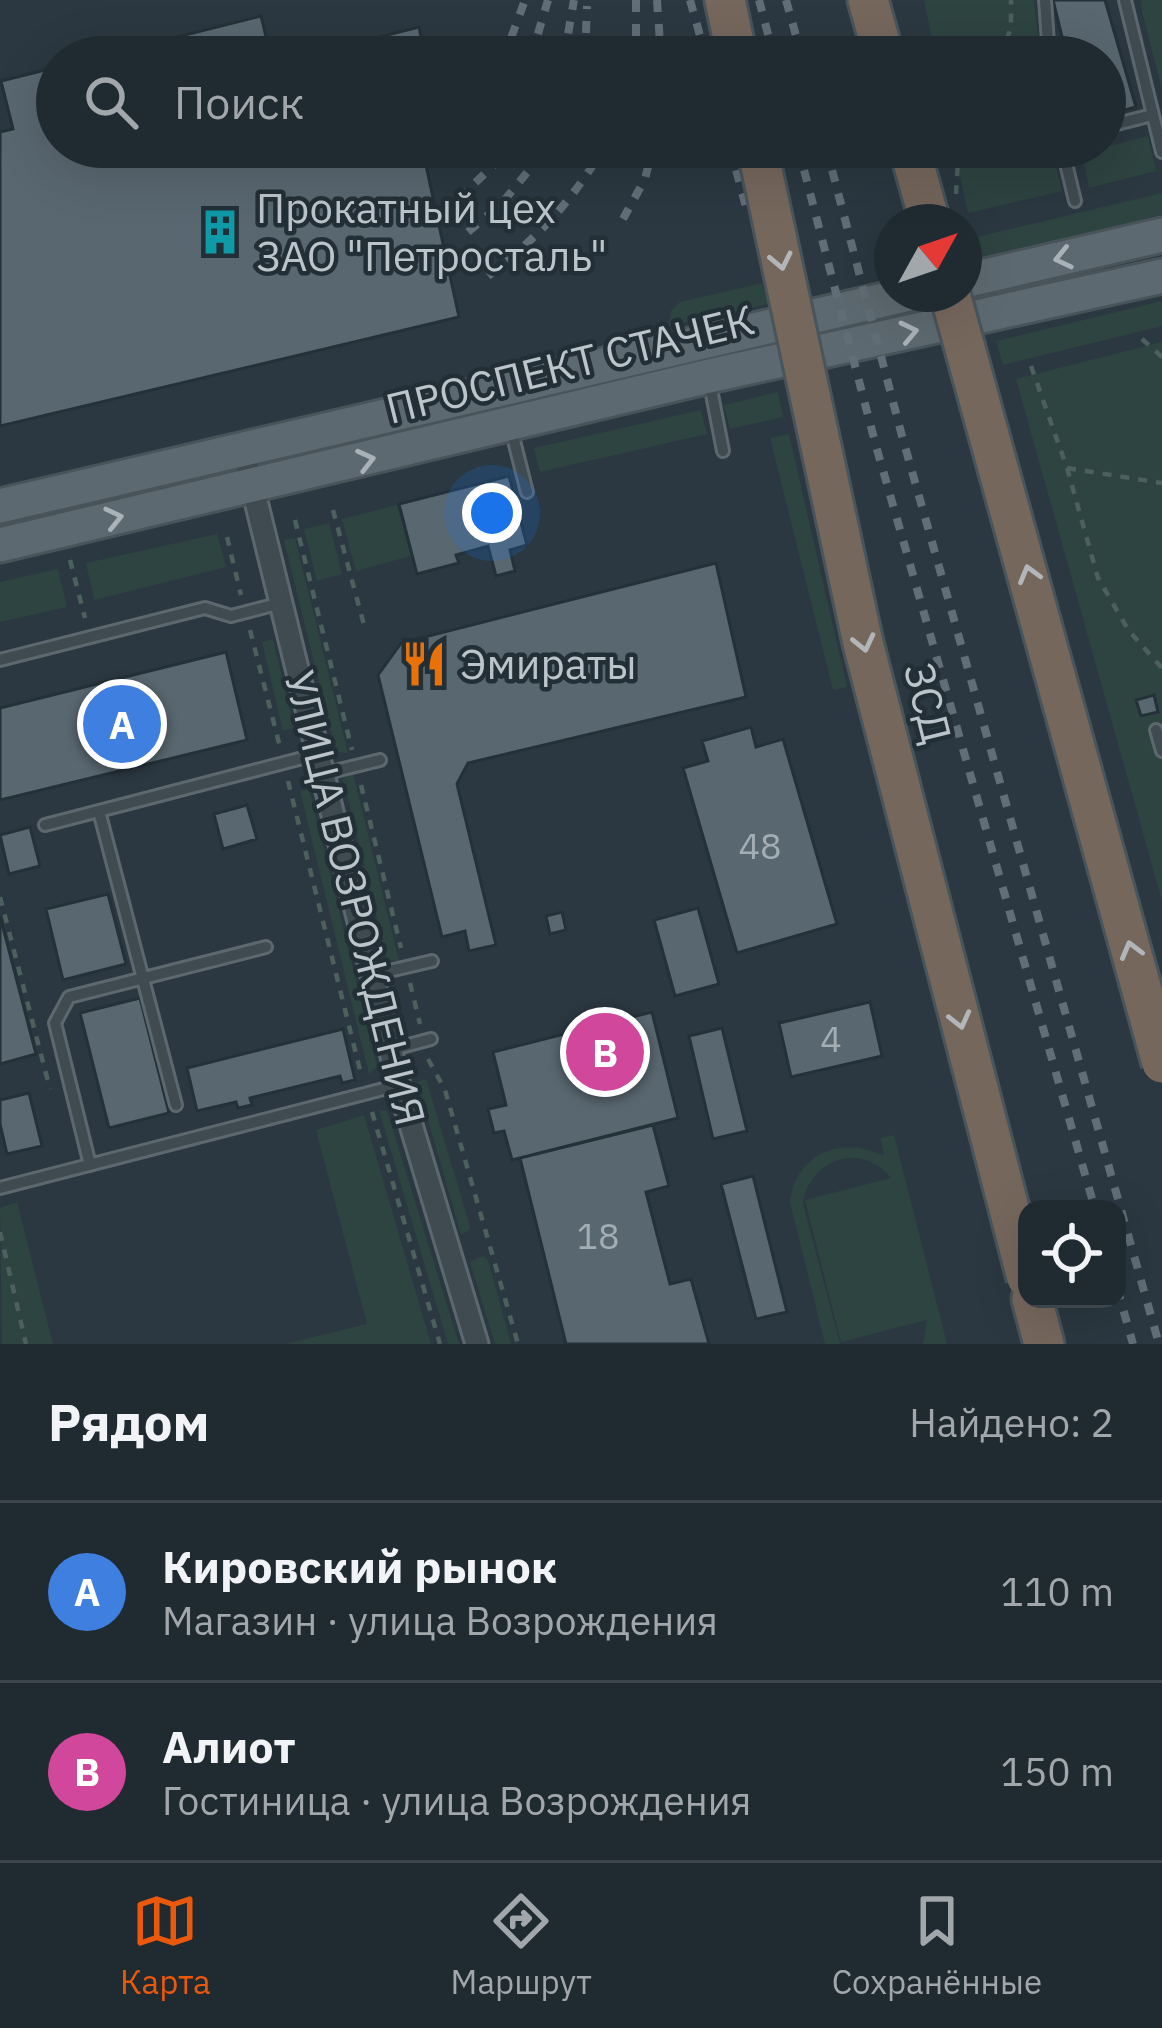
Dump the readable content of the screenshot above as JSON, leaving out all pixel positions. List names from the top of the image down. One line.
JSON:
{"streets":{"highway":["ЗСД"],"main road":["ПРОСПЕКТ СТАЧЕК"],"street":["УЛИЦА ВОЗРОЖДЕНИЯ"]},"crossings":[["ПРОСПЕКТ СТАЧЕК","УЛИЦА ВОЗРОЖДЕНИЯ"]],"places":{"building":["Прокатный цех ЗАО \"Петросталь\""],"restaurant":["Эмираты"]},"house_numbers":["48","4","18"],"north":"top right","page":{"search":"Поиск","pins":["A","B"],"heading":["Рядом","Найдено: 2"],"list":[{"mark":"A","name":"Кировский рынок","note":"Магазин · улица Возрождения","value":"110 m"},{"mark":"B","name":"Алиот","note":"Гостиница · улица Возрождения","value":"150 m"}],"nav":["Карта","Маршрут","Сохранённые"]}}
